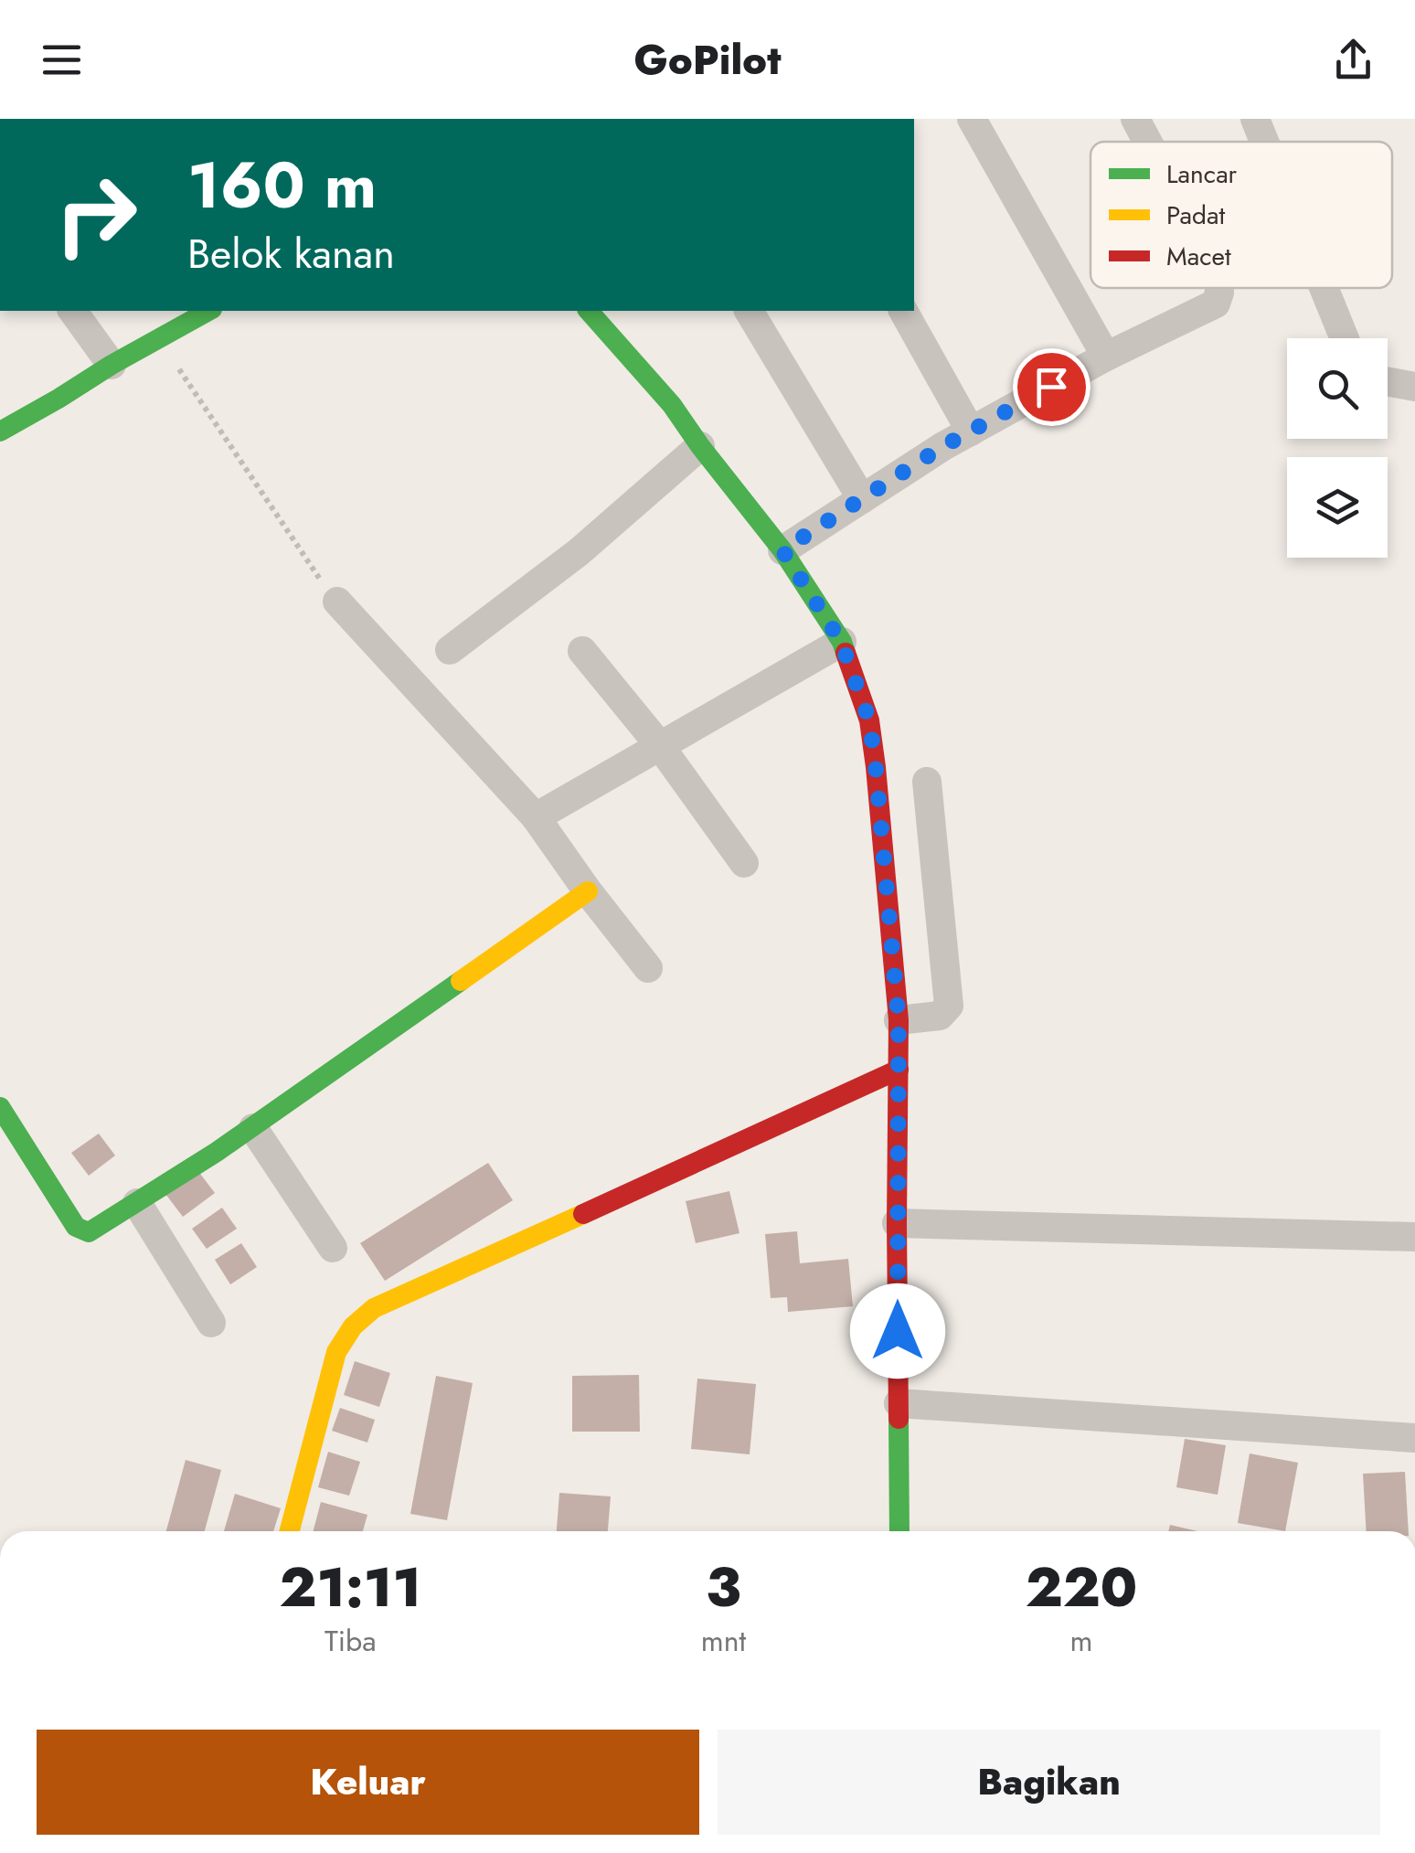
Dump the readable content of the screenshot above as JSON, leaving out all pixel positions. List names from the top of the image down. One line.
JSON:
{"legend":["Lancar","Padat","Macet"],"page":{"header":"GoPilot","turn":["160 m","Belok kanan"],"eta":["21:11","Tiba","3","mnt","220","m"],"buttons":["Keluar","Bagikan"]}}
